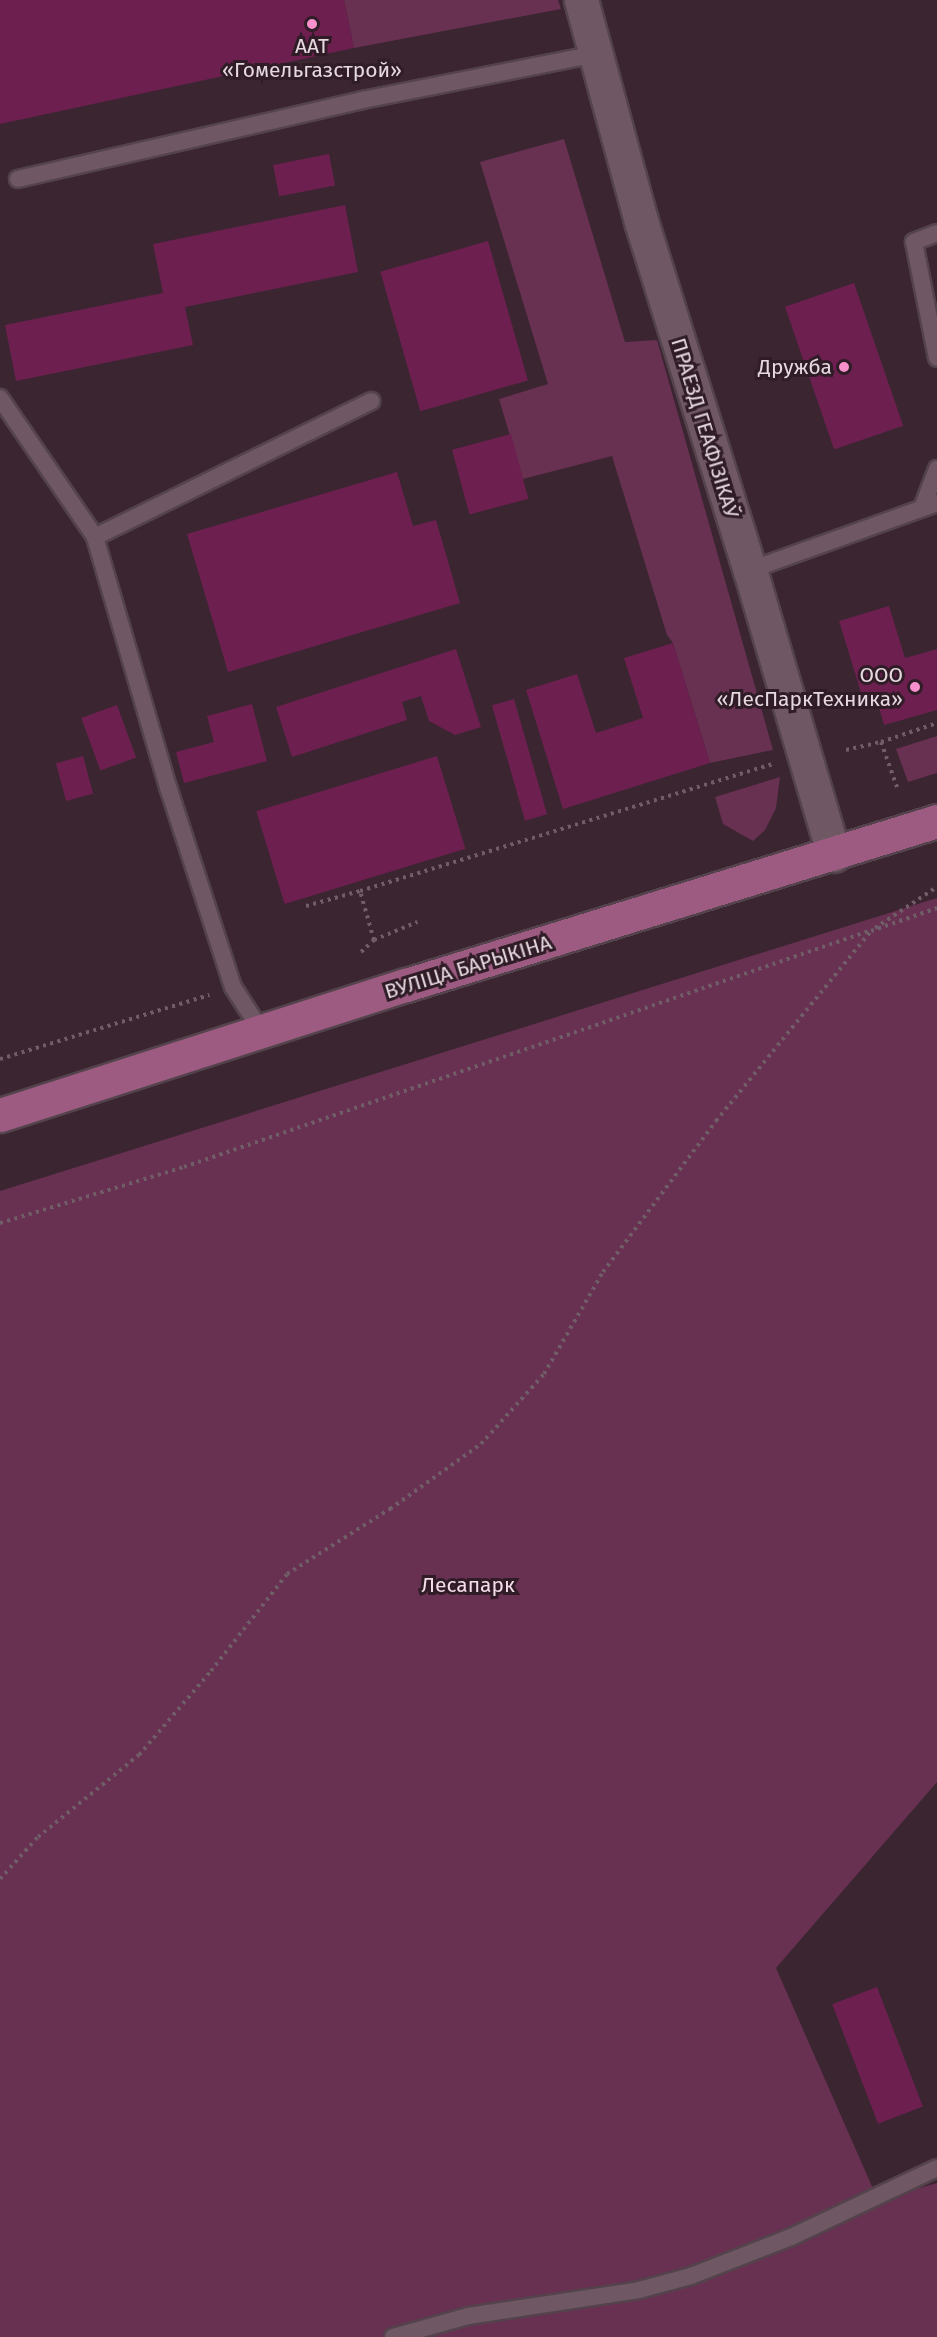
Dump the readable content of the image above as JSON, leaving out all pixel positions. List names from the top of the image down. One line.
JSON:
{"streets":{"main road":["ВУЛІЦА БАРЫКІНА"],"street":["ПРАЕЗД ГЕАФІЗІКАЎ"]},"crossings":[["ПРАЕЗД ГЕАФІЗІКАЎ","ВУЛІЦА БАРЫКІНА"]],"parks":["Лесапарк"],"places":["ААТ «Гомельгазстрой»","Дружба","ООО «ЛесПаркТехника»"]}
